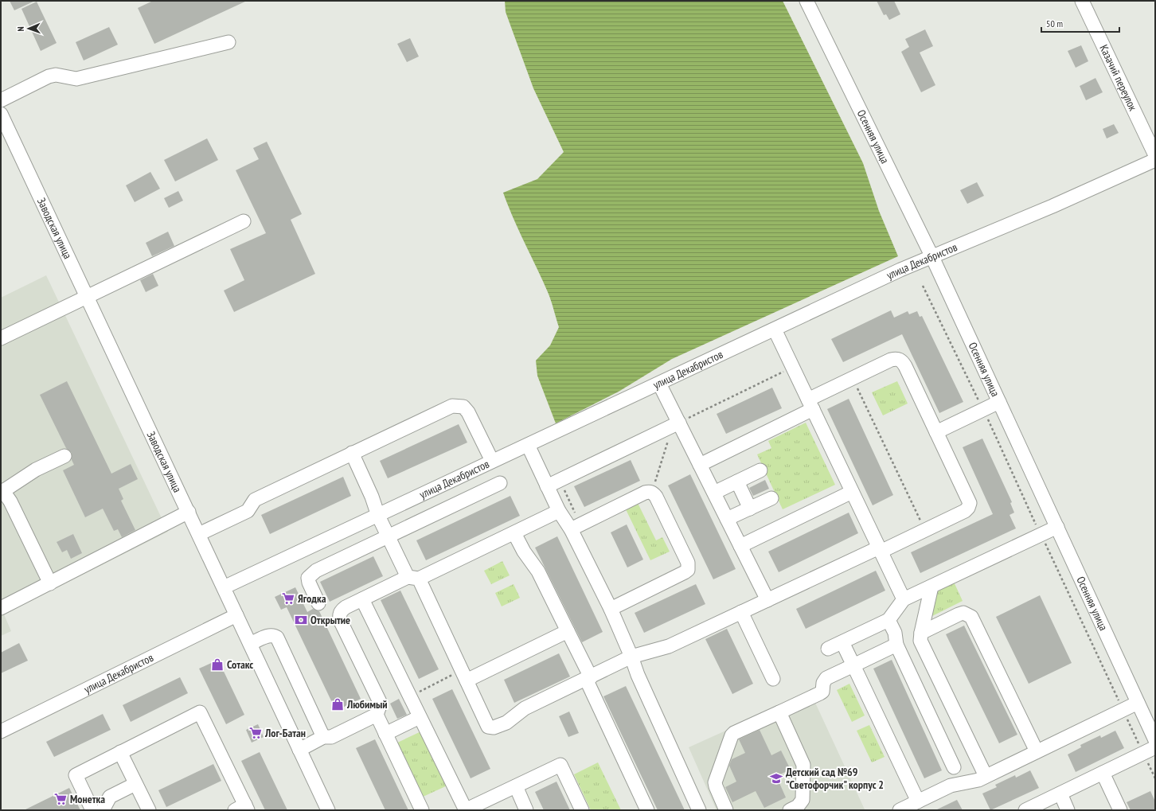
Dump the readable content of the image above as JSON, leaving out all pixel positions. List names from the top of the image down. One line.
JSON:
{"streets":{"street":["Казачий переулок","Осенняя улица","Заводская улица","улица Декабристов"]},"crossings":[["Осенняя улица","улица Декабристов"],["Заводская улица","улица Декабристов"]],"places":{"supermarket":["Ягодка","Лог-Батан","Монетка"],"bank":["Открытие"],"shop":["Сотакс","Любимый"],"school or university":["Детский сад №69 \"Светофорчик\" корпус 2"]},"scale_bar":"50 m","north":"left"}
